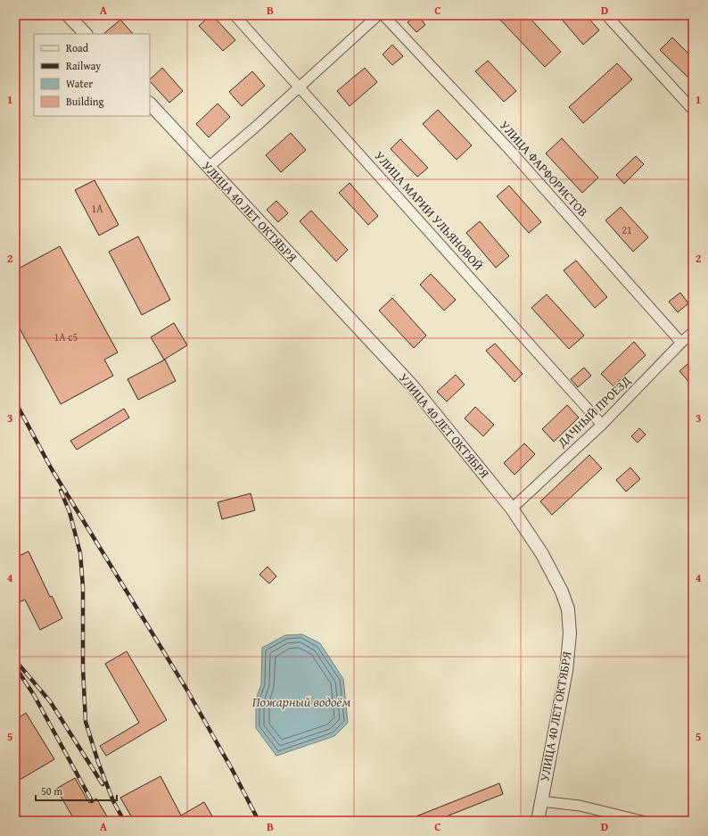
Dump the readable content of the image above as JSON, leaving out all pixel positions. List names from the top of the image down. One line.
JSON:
{"streets":{"street":["УЛИЦА ФАРФОРИСТОВ","УЛИЦА МАРИИ УЛЬЯНОВОЙ","УЛИЦА 40 ЛЕТ ОКТЯБРЯ","ДАЧНЫЙ ПРОЕЗД"]},"crossings":[["УЛИЦА ФАРФОРИСТОВ","ДАЧНЫЙ ПРОЕЗД"],["УЛИЦА МАРИИ УЛЬЯНОВОЙ","ДАЧНЫЙ ПРОЕЗД"],["УЛИЦА 40 ЛЕТ ОКТЯБРЯ","ДАЧНЫЙ ПРОЕЗД"]],"water":["Пожарный водоём"],"house_numbers":["1А","21","1А с5"],"legend":["Road","Railway","Water","Building"],"scale_bar":"50 m","grid":{"columns":["A","B","C","D"],"rows":["1","2","3","4","5"]}}
